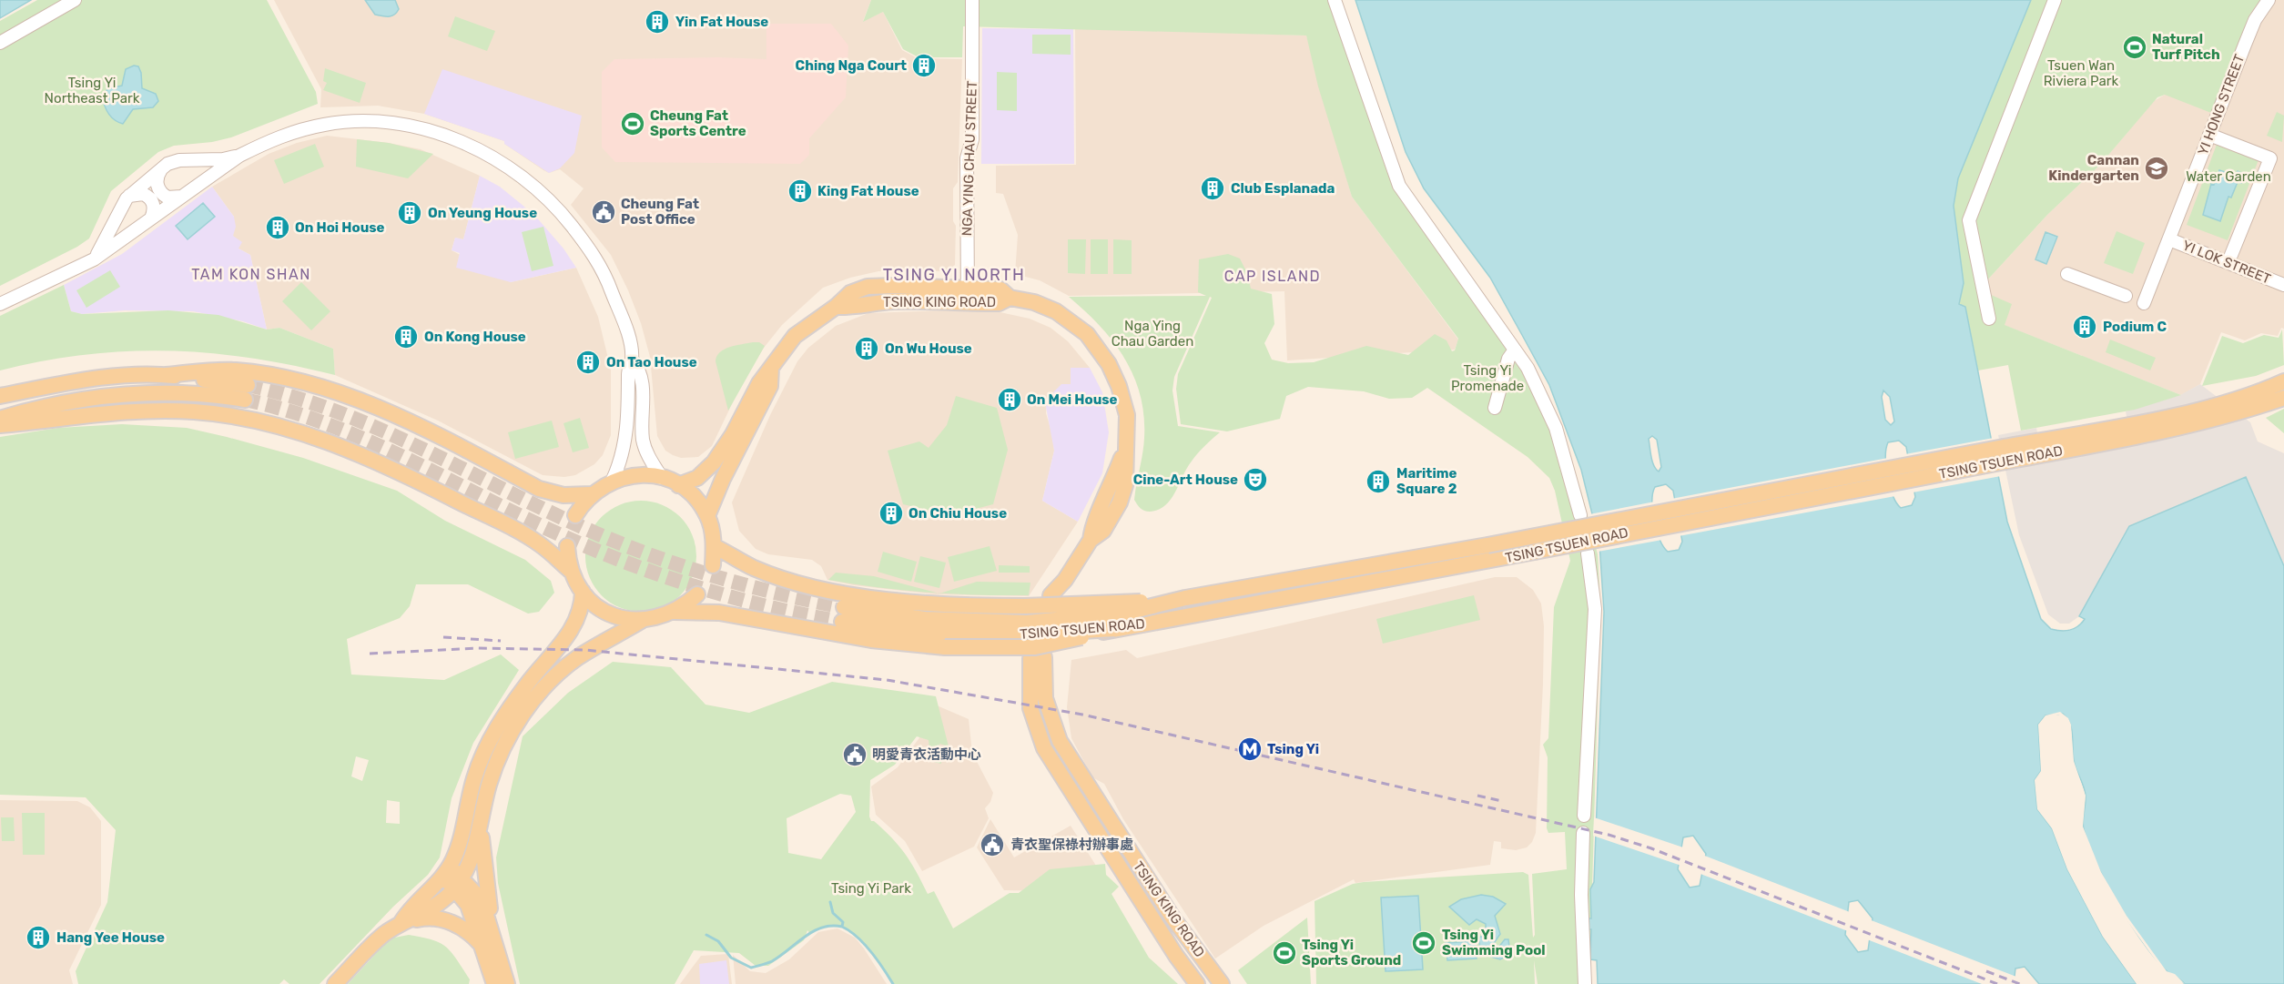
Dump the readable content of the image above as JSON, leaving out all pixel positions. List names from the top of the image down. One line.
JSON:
{"streets":{"main road":["TSING KING ROAD","TSING TSUEN ROAD"],"street":["YI HONG STREET","NGA YING CHAU STREET","YI LOK STREET"]},"crossings":[["YI HONG STREET","YI LOK STREET"],["NGA YING CHAU STREET","TSING KING ROAD"]],"districts":["TAM KON SHAN","TSING YI NORTH","CAP ISLAND"],"parks":["Tsuen Wan Riviera Park","Tsing Yi Northeast Park","Water Garden","Nga Ying Chau Garden","Tsing Yi Promenade","Tsing Yi Park"],"places":{"building":["Yin Fat House","Ching Nga Court","Club Esplanada","King Fat House","On Yeung House","On Hoi House","Podium C","On Kong House","On Wu House","On Tao House","On Mei House","Maritime Square 2","On Chiu House","Hang Yee House"],"sports":["Natural Turf Pitch","Cheung Fat Sports Centre","Tsing Yi Swimming Pool","Tsing Yi Sports Ground"],"school or university":["Cannan Kindergarten"],"public building":["Cheung Fat Post Office","明愛青衣活動中心","青衣聖保祿村辦事處"],"theatre":["Cine-Art House"],"metro station":["Tsing Yi"]}}
